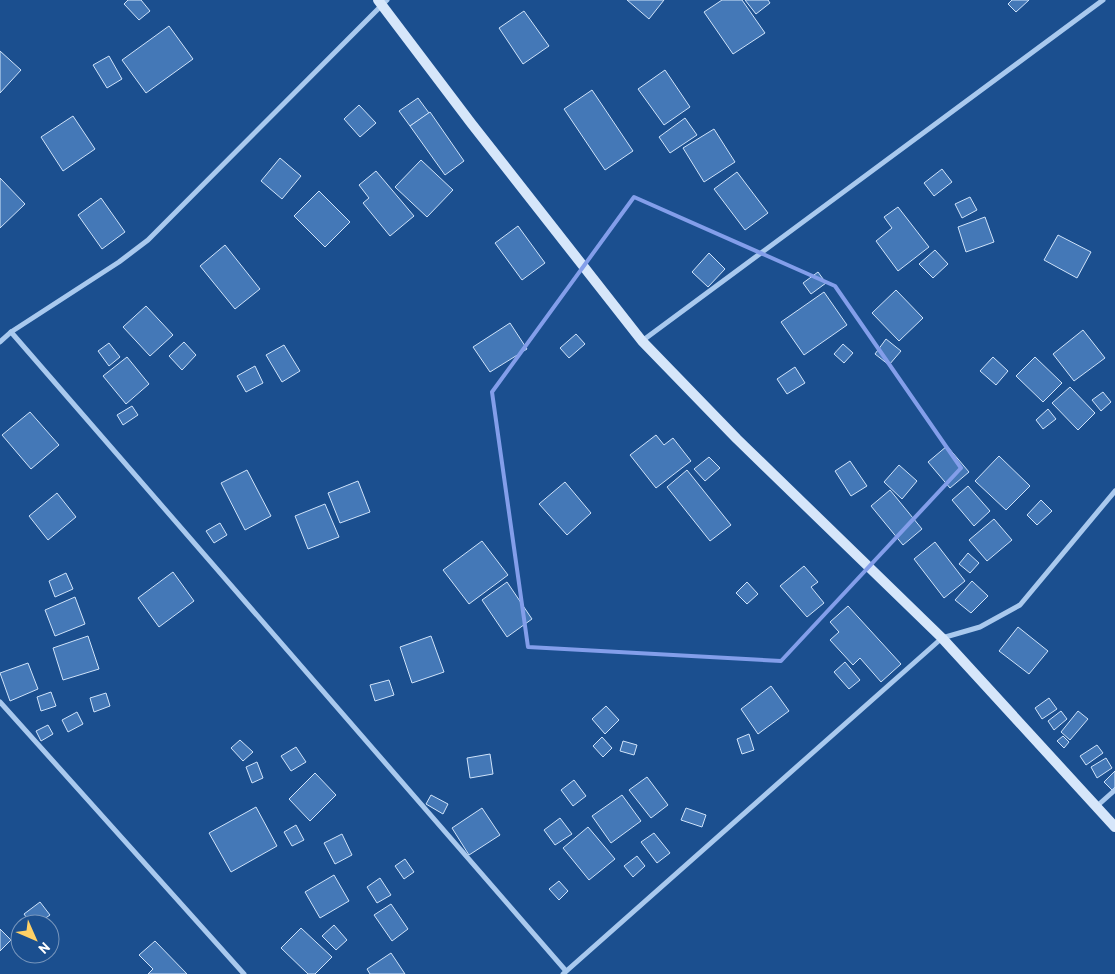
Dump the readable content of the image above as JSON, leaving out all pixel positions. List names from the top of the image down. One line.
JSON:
{"north":"bottom right"}
